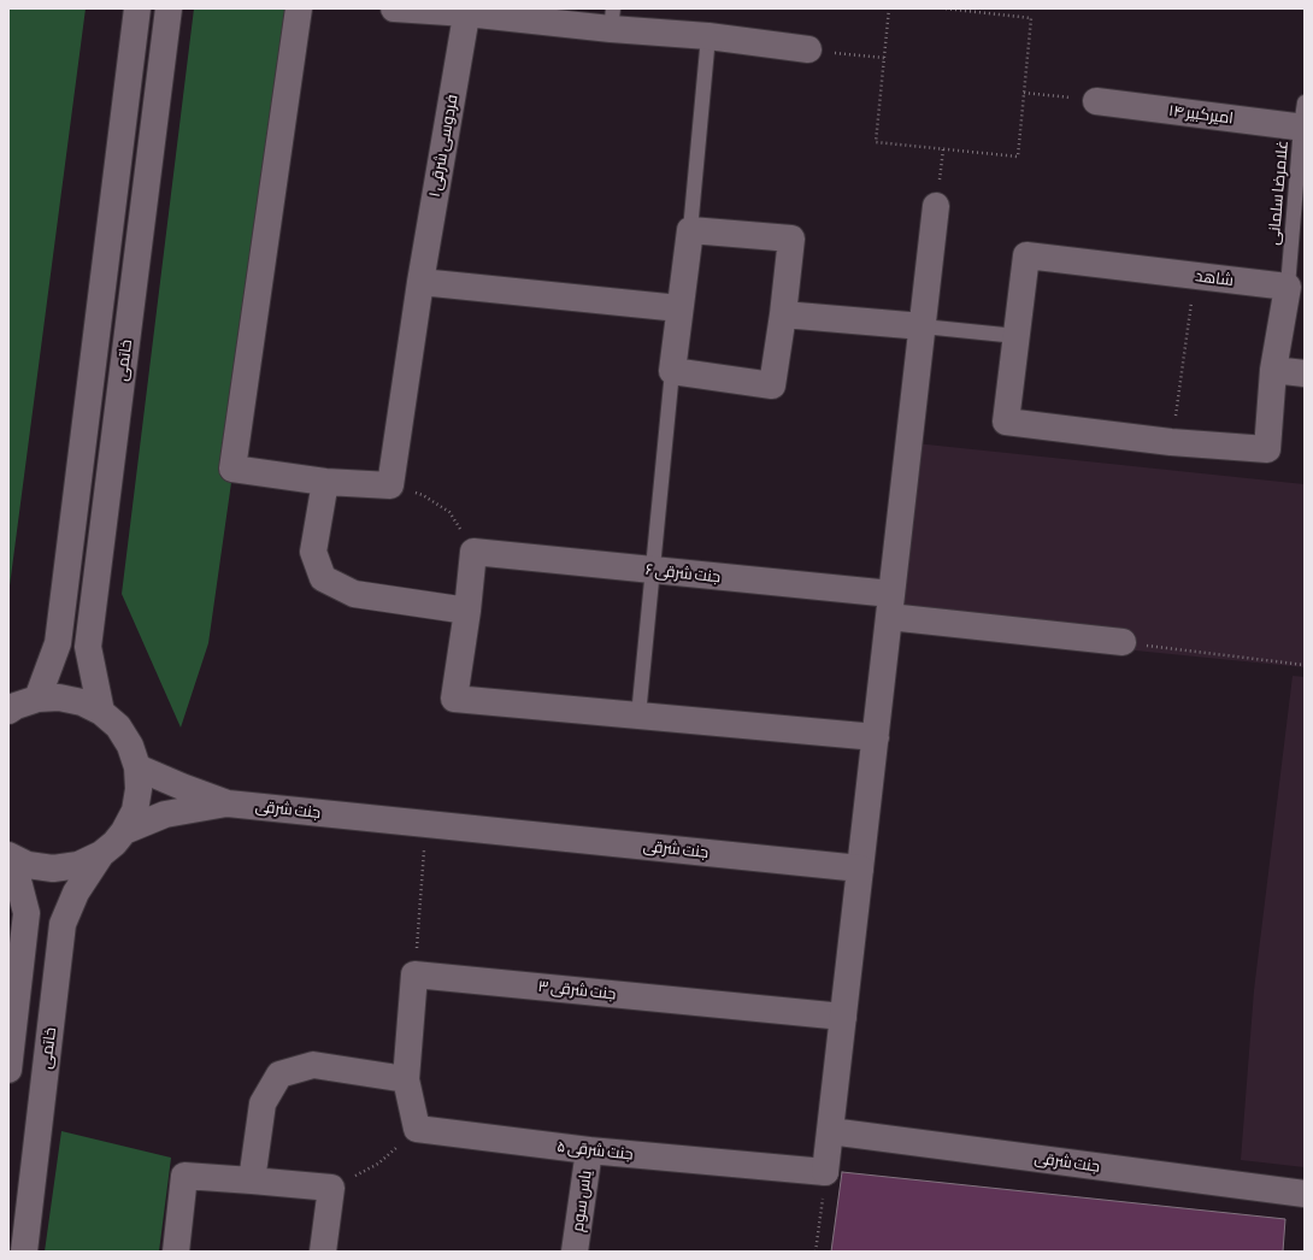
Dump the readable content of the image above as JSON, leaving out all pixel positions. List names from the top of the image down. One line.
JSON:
{"streets":{"street":["امیرکبیر ۱۴","فردوسی شرقی ۱","شاهد","خاتمی","جنت شرقی ۶","جنت شرقی","جنت شرقی ۳","جنت شرقی ۵","یاس سوم"],"lane":["غلامرضا سلمانی"]},"crossings":[["امیرکبیر ۱۴","غلامرضا سلمانی"],["غلامرضا سلمانی","شاهد"],["جنت شرقی ۵","یاس سوم"]]}
